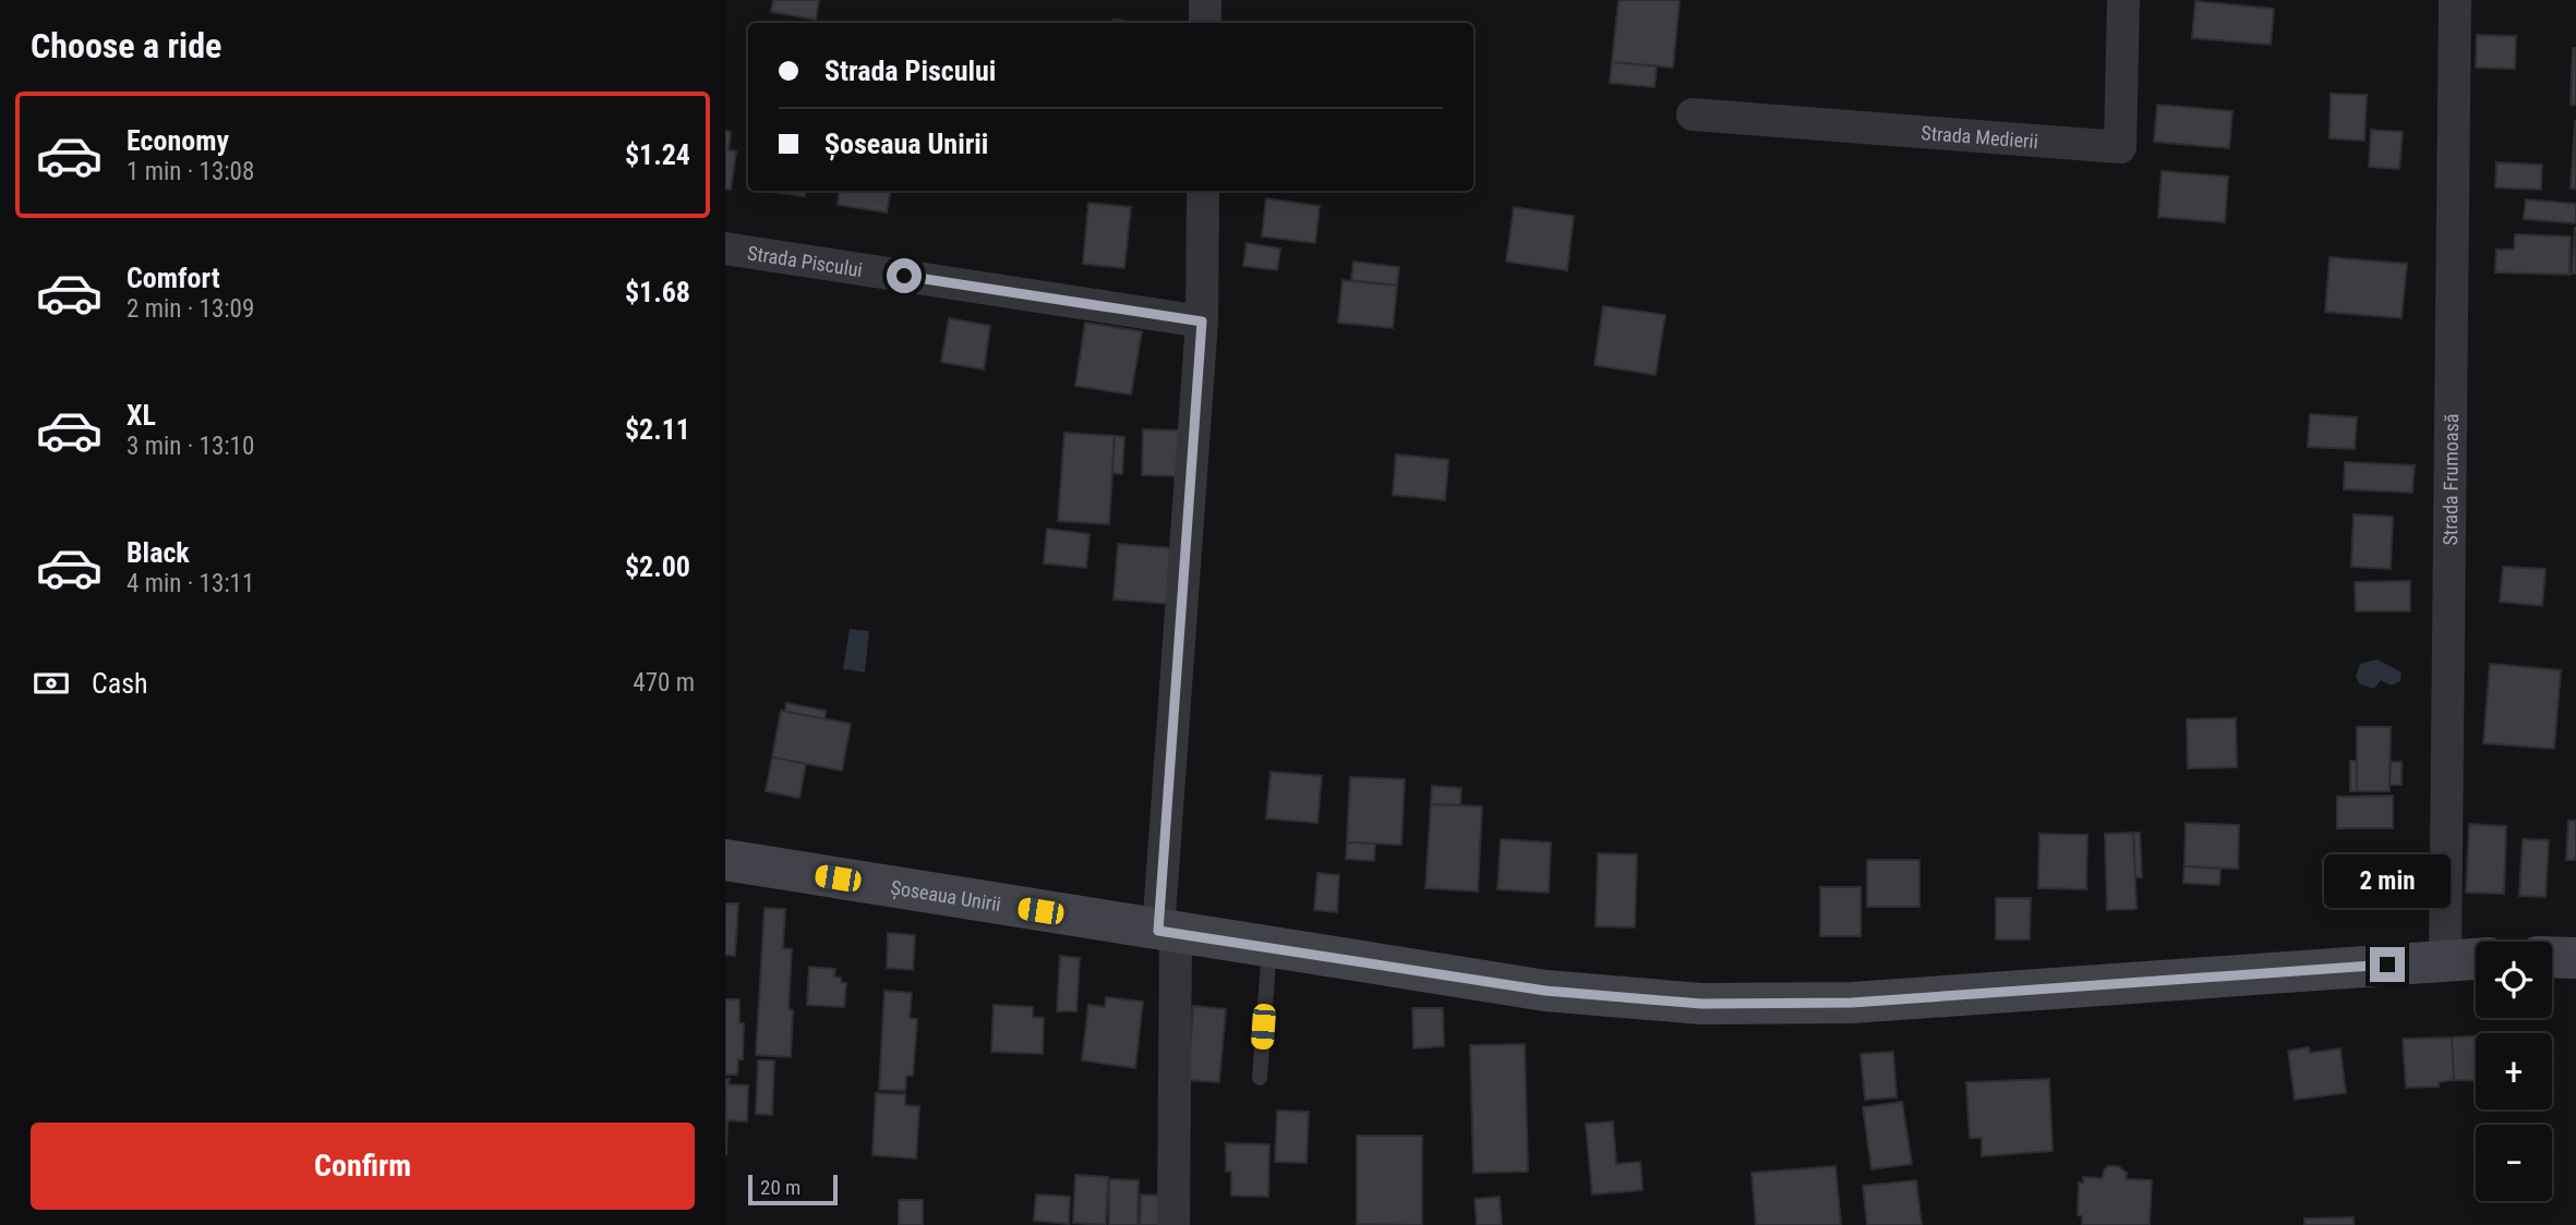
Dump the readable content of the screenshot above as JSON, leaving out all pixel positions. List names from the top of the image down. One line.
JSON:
{"streets":{"main road":["Șoseaua Unirii"],"street":["Strada Medierii","Strada Piscului","Strada Frumoasă"]},"crossings":[["Strada Frumoasă","Șoseaua Unirii"]],"scale_bar":"20 m","page":{"heading":"Choose a ride","banner":["Strada Piscului","Șoseaua Unirii"],"list":[{"name":"Economy","note":"1 min · 13:08","value":"$1.24"},{"name":"Comfort","note":"2 min · 13:09","value":"$1.68"},{"name":"XL","note":"3 min · 13:10","value":"$2.11"},{"name":"Black","note":"4 min · 13:11","value":"$2.00"}],"pay":["Cash","470 m"],"bubble":"2 min","map_buttons":["+","−"],"buttons":"Confirm","scale":"20 m"}}
